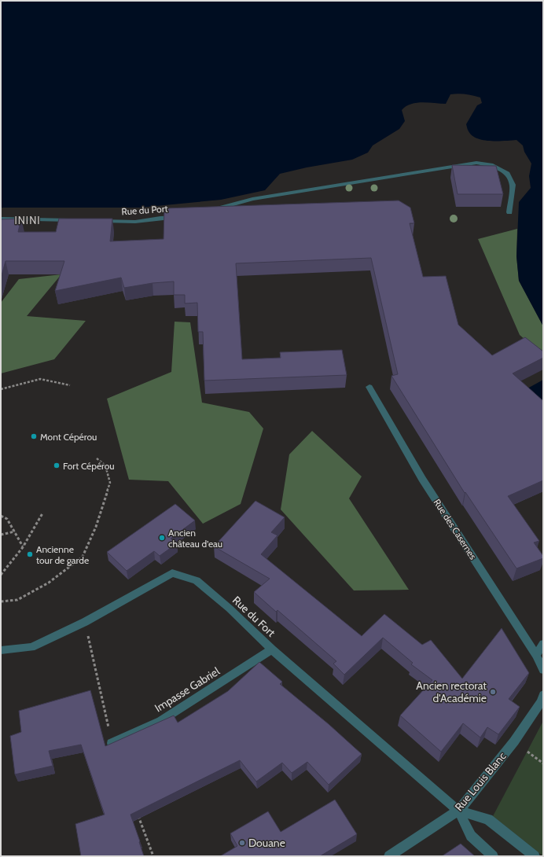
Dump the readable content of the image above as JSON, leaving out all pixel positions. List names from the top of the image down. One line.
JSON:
{"streets":{"street":["Rue du Port","Rue des Casernes","Rue du Fort","Impasse Gabriel","Rue Louis Blanc"]},"crossings":[["Rue du Fort","Impasse Gabriel"],["Rue du Fort","Rue Louis Blanc"]],"districts":["ININI"],"places":["Mont Cépérou","Fort Cépérou","Ancien château d'eau","Ancienne tour de garde","Ancien rectorat d'Académie","Douane"]}
